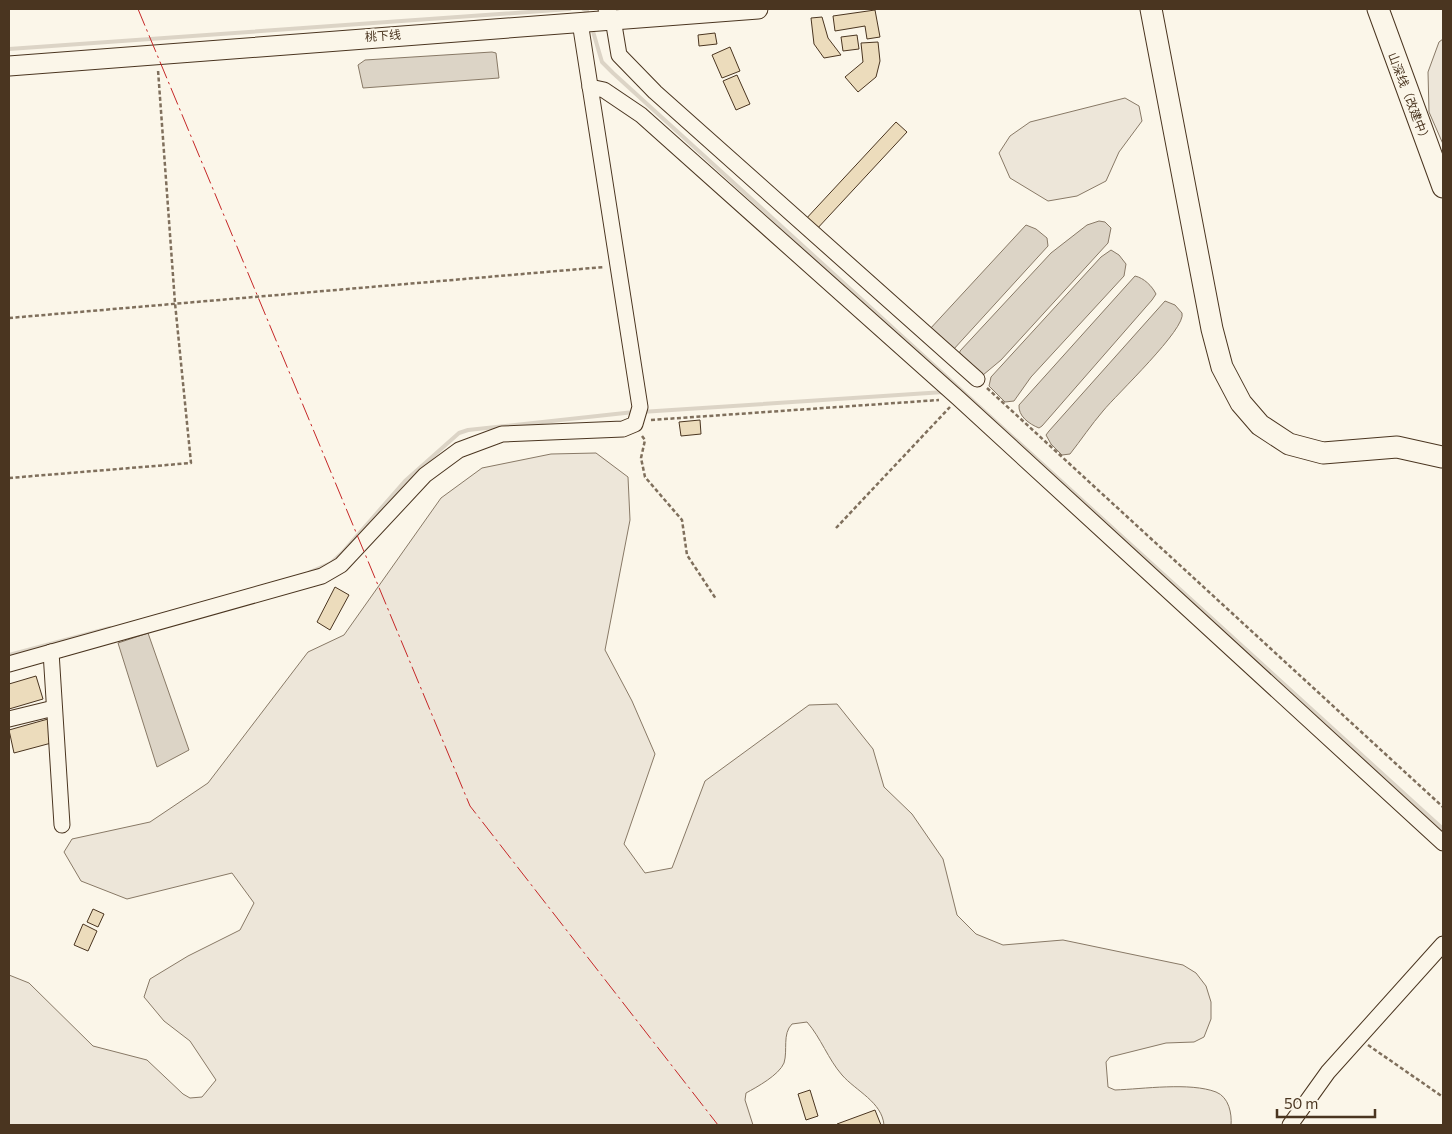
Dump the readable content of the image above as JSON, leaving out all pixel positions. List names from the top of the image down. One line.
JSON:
{"streets":{"highway":["山深线（改建中）"],"main road":["桃下线"]},"scale_bar":"50 m"}
